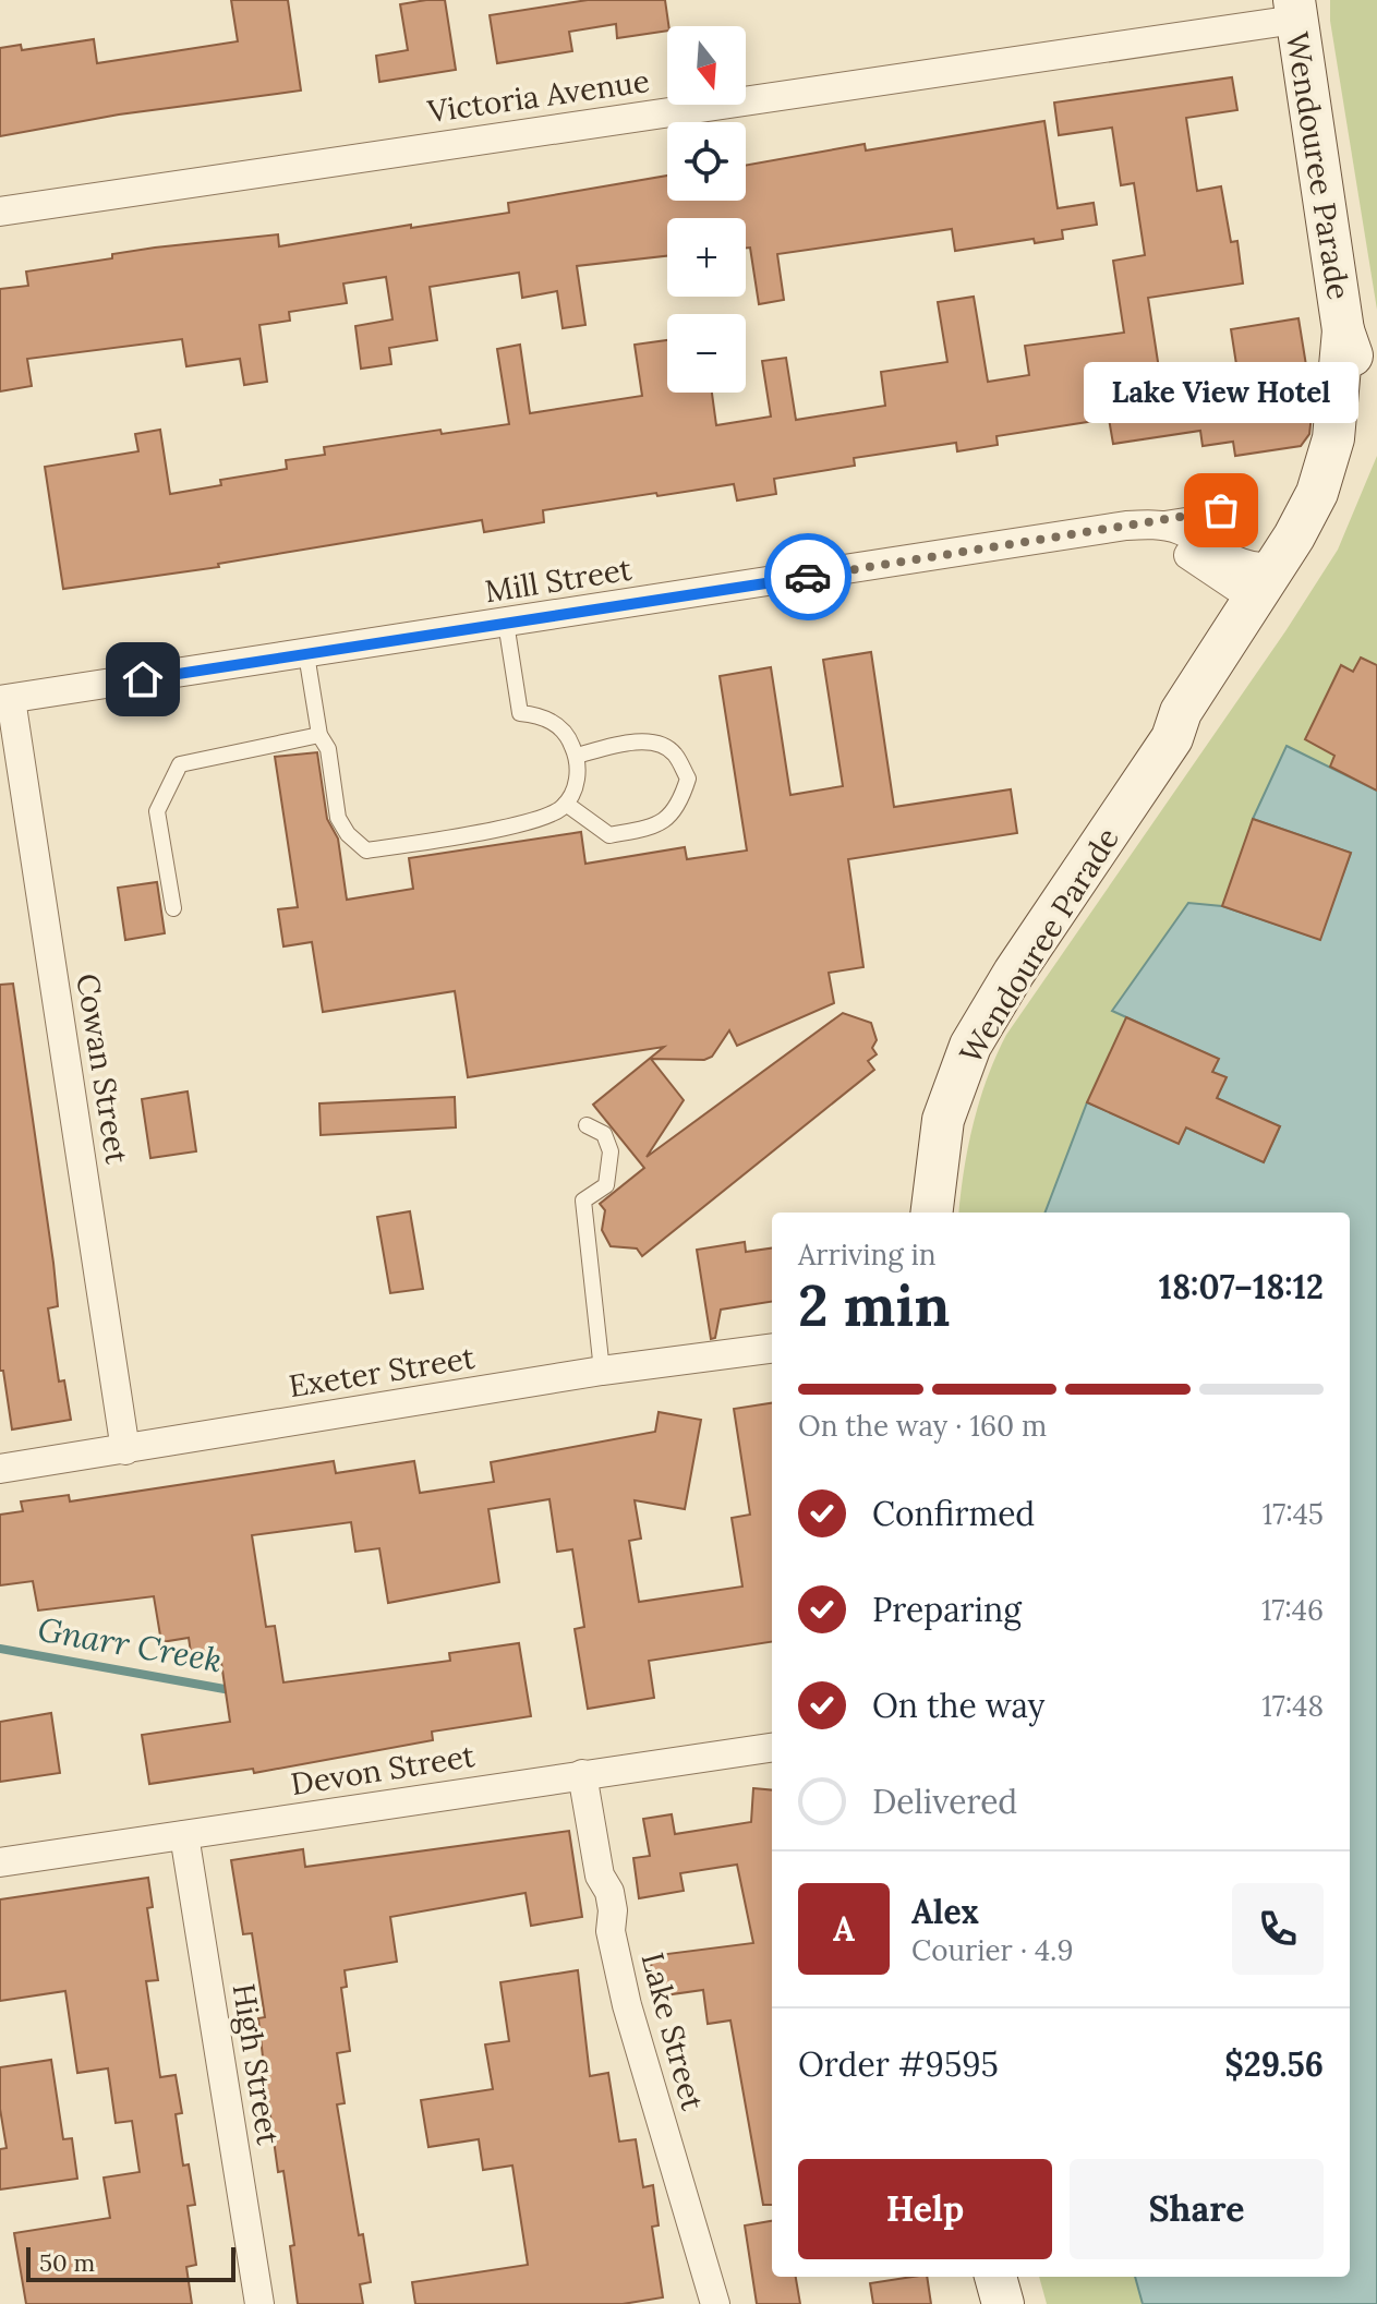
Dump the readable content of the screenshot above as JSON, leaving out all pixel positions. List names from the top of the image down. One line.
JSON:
{"streets":{"street":["Victoria Avenue","Wendouree Parade","Mill Street","Cowan Street","Exeter Street","Devon Street","Lake Street","High Street"]},"crossings":[["Victoria Avenue","Wendouree Parade"],["Mill Street","Cowan Street"],["Cowan Street","Exeter Street"],["Devon Street","Lake Street"],["Devon Street","High Street"]],"water":["Gnarr Creek"],"places":["Lake View Hotel"],"scale_bar":"50 m","north":"bottom","page":{"map_buttons":["+","−"],"bubble":"Lake View Hotel","heading":["2 min","Arriving in","18:07–18:12"],"panel":["Alex","Courier · 4.9","Order #9595","$29.56"],"bar":"On the way · 160 m","list":[["Confirmed","17:45"],["Preparing","17:46"],["On the way","17:48"],"Delivered"],"round":"A","buttons":["Help","Share"],"scale":"50 m"}}
